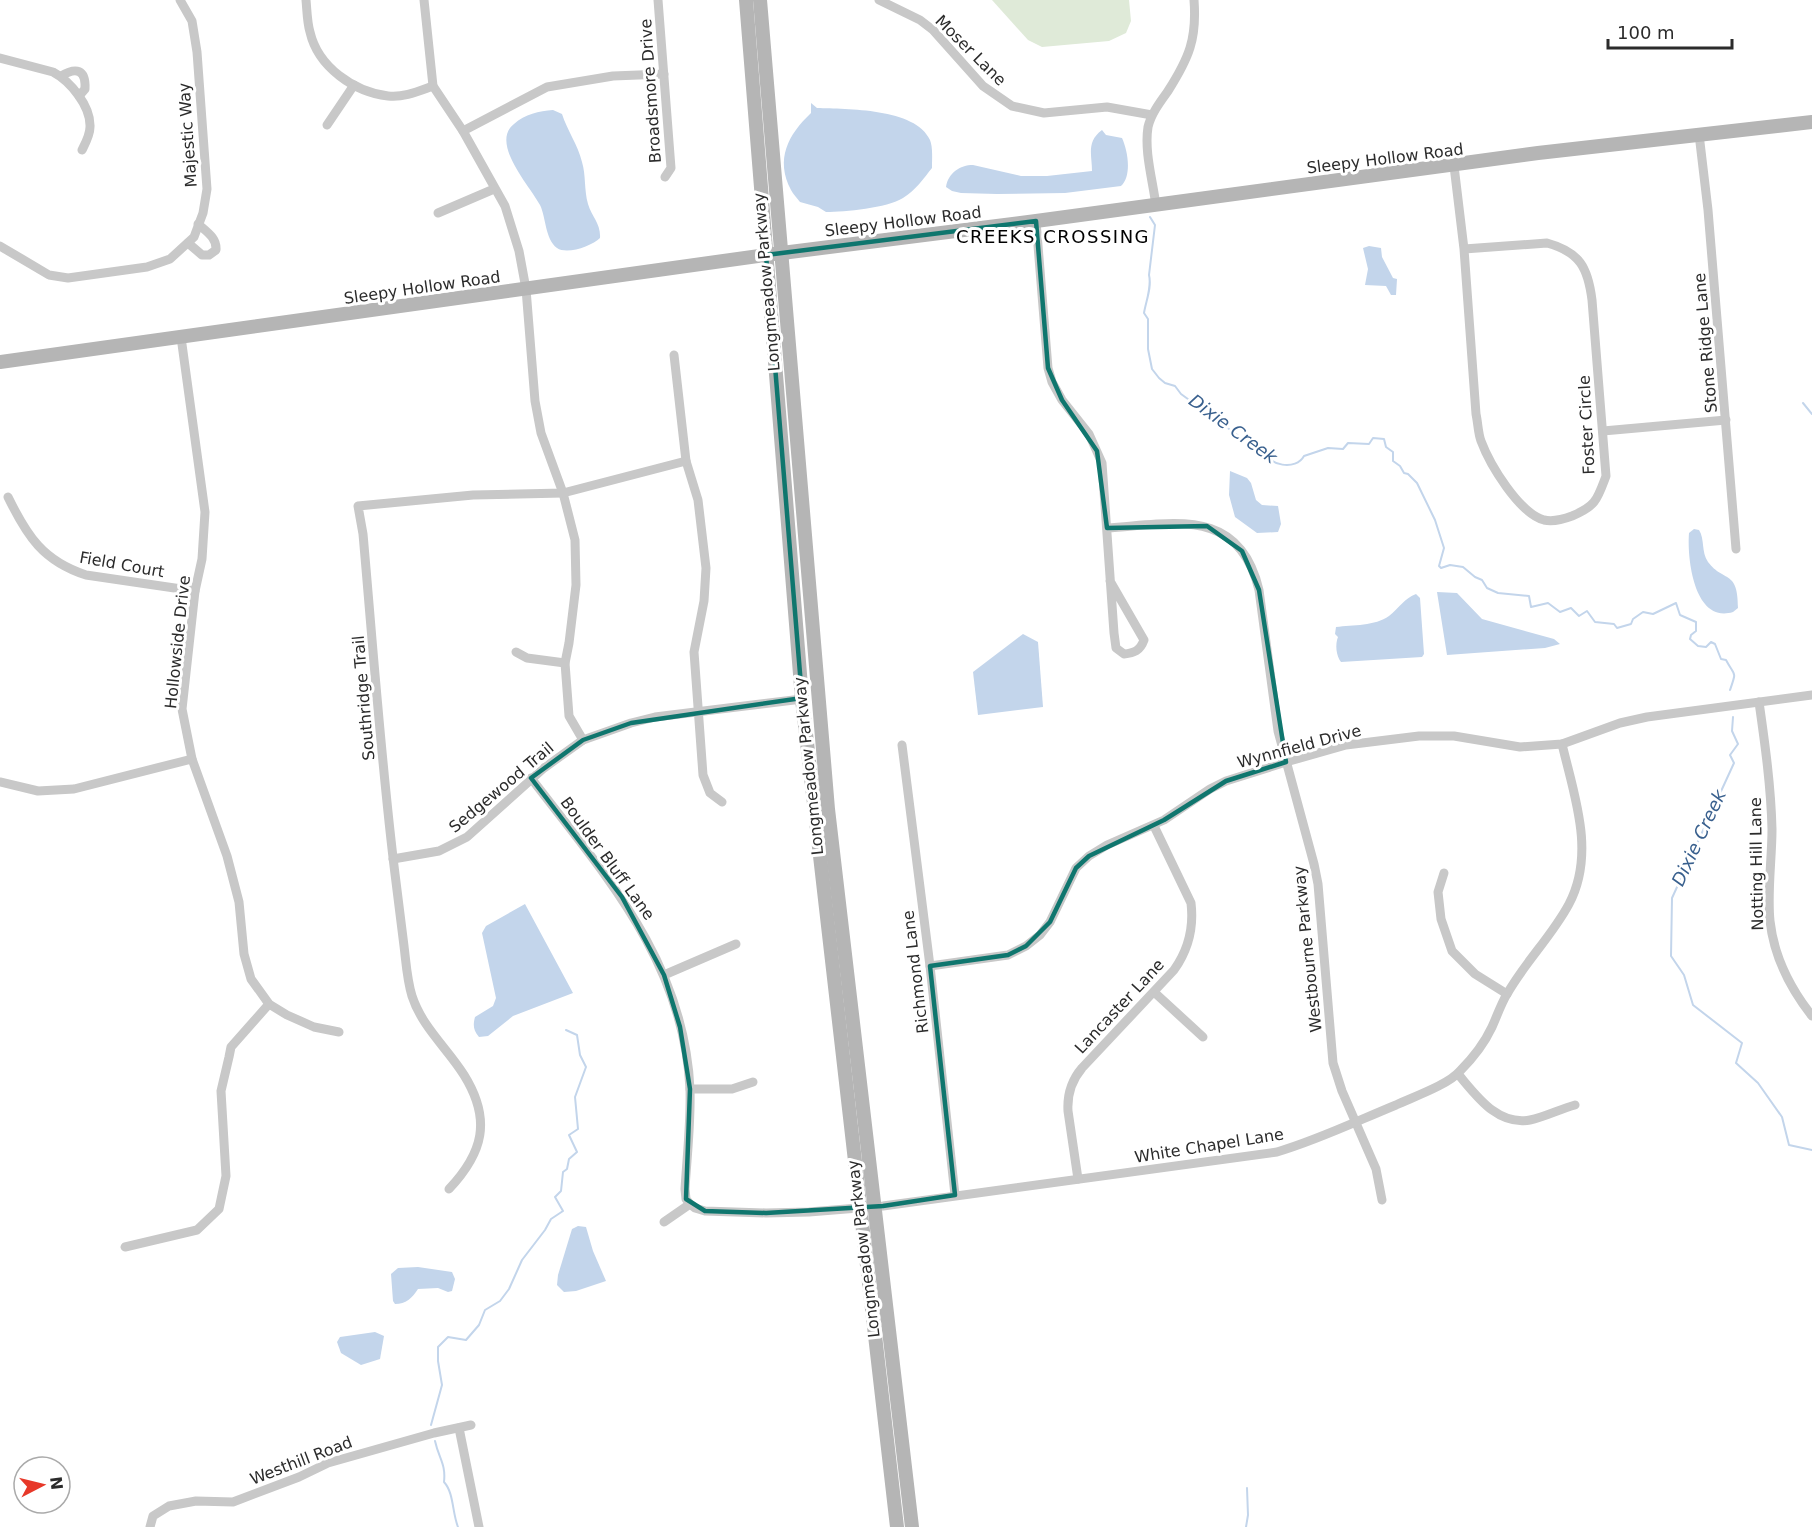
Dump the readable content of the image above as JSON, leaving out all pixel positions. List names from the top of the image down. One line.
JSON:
{"streets":{"street":["Moser Lane","Broadsmore Drive","Majestic Way","Sleepy Hollow Road","Longmeadow Parkway","Stone Ridge Lane","Foster Circle","Field Court","Hollowside Drive","Southridge Trail","Wynnfield Drive","Sedgewood Trail","Boulder Bluff Lane","Notting Hill Lane","Westbourne Parkway","Richmond Lane","Lancaster Lane","White Chapel Lane","Westhill Road"]},"crossings":[["Sleepy Hollow Road","Longmeadow Parkway"],["Sleepy Hollow Road","Stone Ridge Lane"],["Sleepy Hollow Road","Foster Circle"],["Sleepy Hollow Road","Hollowside Drive"],["Longmeadow Parkway","Sedgewood Trail"],["Longmeadow Parkway","White Chapel Lane"],["Field Court","Hollowside Drive"],["Southridge Trail","Sedgewood Trail"],["Wynnfield Drive","Notting Hill Lane"],["Wynnfield Drive","Westbourne Parkway"],["Wynnfield Drive","Richmond Lane"],["Wynnfield Drive","Lancaster Lane"],["Wynnfield Drive","White Chapel Lane"],["Sedgewood Trail","Boulder Bluff Lane"],["Boulder Bluff Lane","White Chapel Lane"],["Westbourne Parkway","White Chapel Lane"],["Richmond Lane","White Chapel Lane"],["Lancaster Lane","White Chapel Lane"]],"districts":["CREEKS CROSSING"],"water":["Dixie Creek"],"scale_bar":"100 m","north":"right"}
